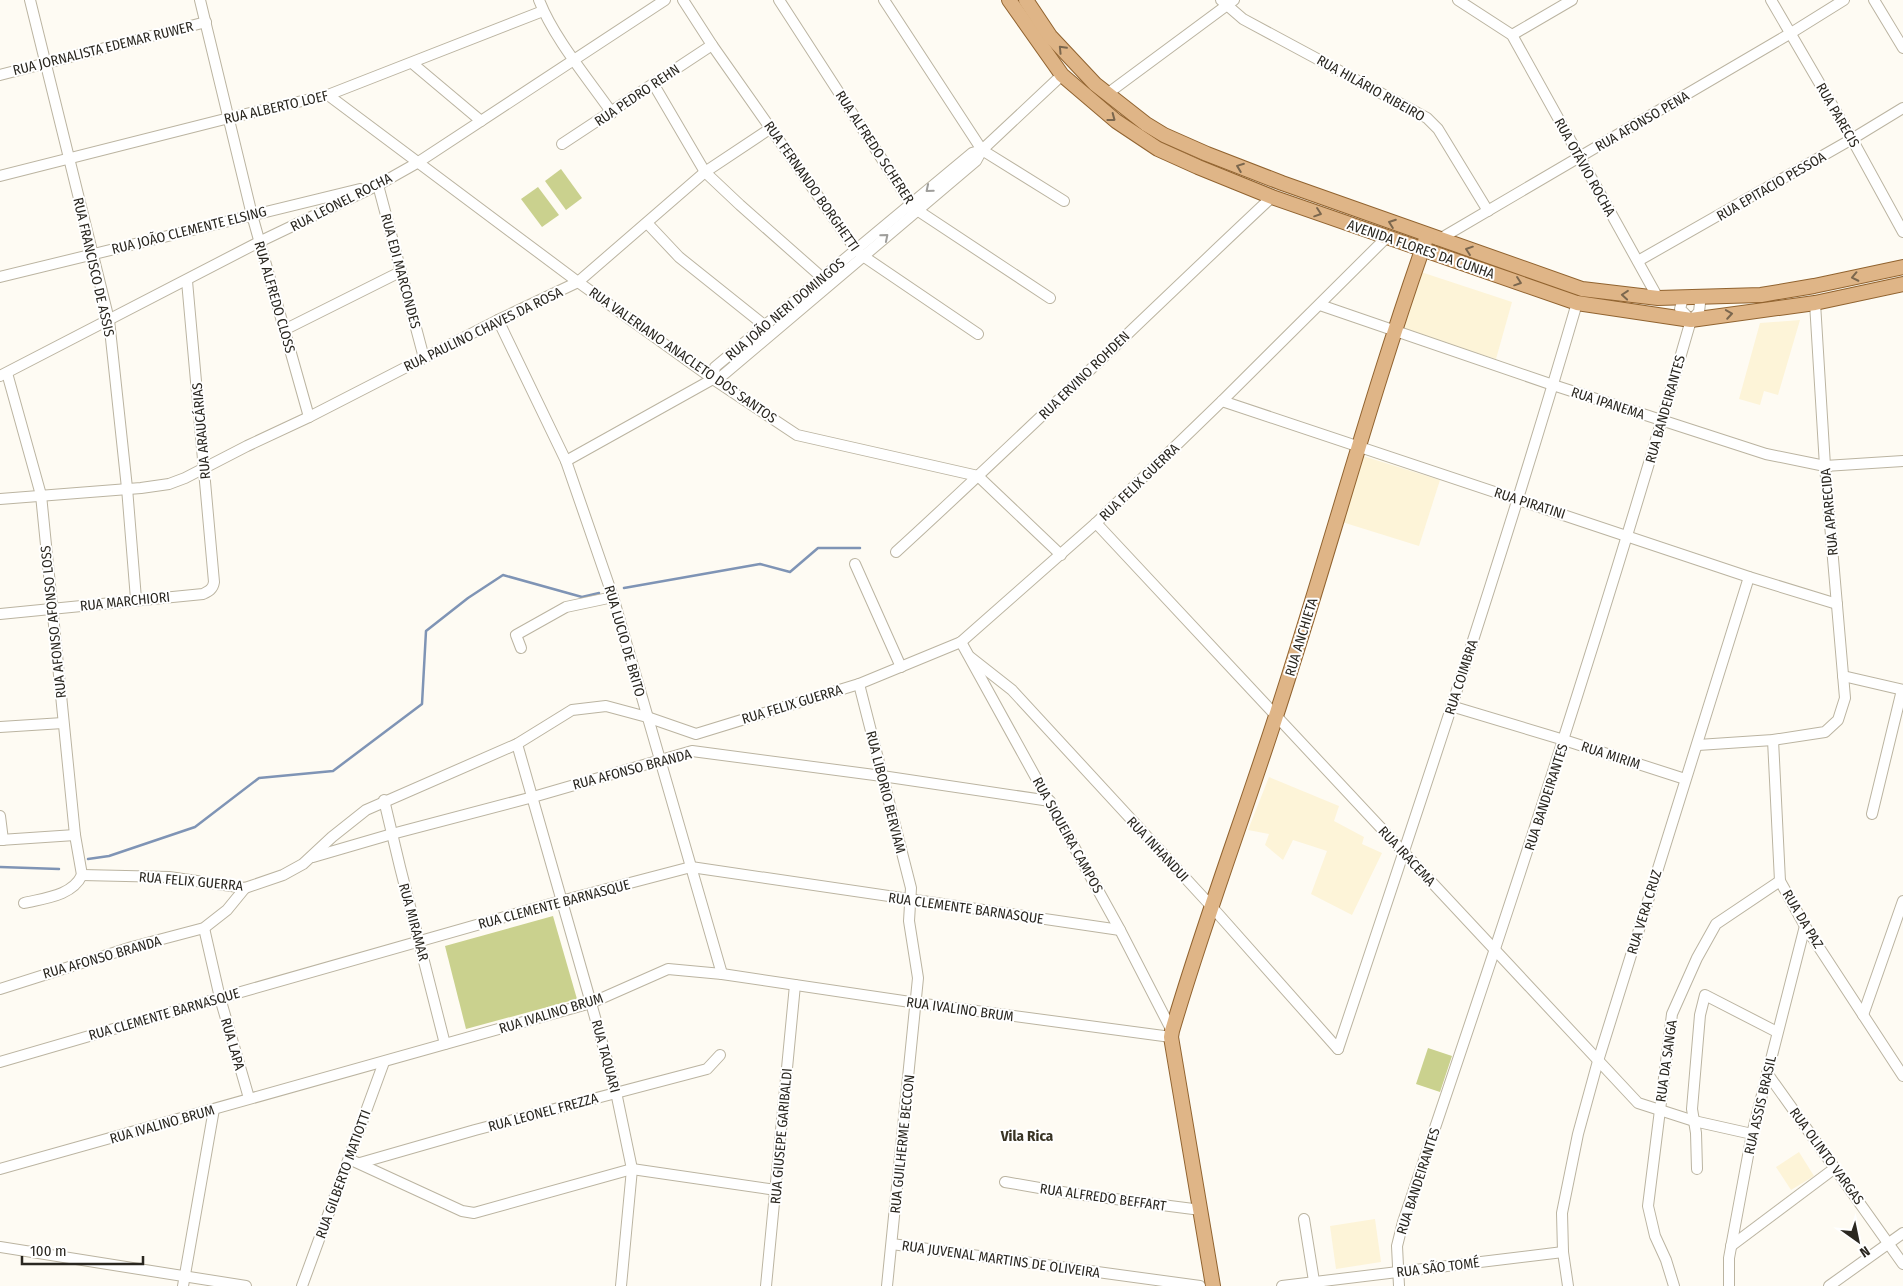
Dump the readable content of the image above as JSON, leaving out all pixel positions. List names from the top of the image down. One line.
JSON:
{"streets":{"main road":["AVENIDA FLORES DA CUNHA","RUA ANCHIETA","RUA SIQUEIRA CAMPOS"],"street":["RUA JORNALISTA EDEMAR RUWER","RUA HILÁRIO RIBEIRO","RUA PEDRO REHN","RUA ALBERTO LOEF","RUA PARECIS","RUA AFONSO PENA","RUA ALFREDO SCHERER","RUA OTÁVIO ROCHA","RUA FERNANDO BORGHETTI","RUA EPITACIO PESSOA","RUA LEONEL ROCHA","RUA JOÃO CLEMENTE ELSING","RUA FRANCISCO DE ASSIS","RUA EDI MARCONDES","RUA ALFREDO CLOSS","RUA JOÃO NERI DOMINGOS","RUA PAULINO CHAVES DA ROSA","RUA VALERIANO ANACLETO DOS SANTOS","RUA ERVINO ROHDEN","RUA IPANEMA","RUA BANDEIRANTES","RUA ARAUCÁRIAS","RUA FELIX GUERRA","RUA PIRATINI","RUA APARECIDA","RUA MARCHIORI","RUA AFONSO AFONSO LOSS","RUA LUCIO DE BRITO","RUA COIMBRA","RUA MIRIM","RUA AFONSO BRANDA","RUA LIBORIO BERVIAM","RUA INHANDUI","RUA IRACEMA","RUA CLEMENTE BARNASQUE","RUA VERA CRUZ","RUA DA PAZ","RUA MIRAMAR","RUA IVALINO BRUM","RUA LAPA","RUA TAQUARI","RUA DA SANGA","RUA ASSIS BRASIL","RUA LEONEL FREZZA","RUA GIUSEPE GARIBALDI","RUA GUILHERME BECCON","RUA OLINTO VARGAS","RUA GILBERTO MATIOTTI","RUA ALFREDO BEFFART","RUA JUVENAL MARTINS DE OLIVEIRA","RUA SÃO TOMÉ"]},"crossings":[["RUA JORNALISTA EDEMAR RUWER","RUA FRANCISCO DE ASSIS"],["RUA JORNALISTA EDEMAR RUWER","RUA ALFREDO CLOSS"],["RUA HILÁRIO RIBEIRO","RUA AFONSO PENA"],["RUA PEDRO REHN","RUA FERNANDO BORGHETTI"],["RUA ALBERTO LOEF","RUA FRANCISCO DE ASSIS"],["RUA ALBERTO LOEF","RUA ALFREDO CLOSS"],["RUA ALBERTO LOEF","RUA VALERIANO ANACLETO DOS SANTOS"],["RUA PARECIS","RUA AFONSO PENA"],["RUA PARECIS","RUA EPITACIO PESSOA"],["RUA AFONSO PENA","RUA OTÁVIO ROCHA"],["RUA AFONSO PENA","AVENIDA FLORES DA CUNHA"],["RUA AFONSO PENA","RUA ANCHIETA"],["RUA ALFREDO SCHERER","RUA JOÃO NERI DOMINGOS"],["RUA OTÁVIO ROCHA","RUA EPITACIO PESSOA"],["RUA OTÁVIO ROCHA","AVENIDA FLORES DA CUNHA"],["RUA FERNANDO BORGHETTI","RUA JOÃO NERI DOMINGOS"],["RUA FERNANDO BORGHETTI","RUA PAULINO CHAVES DA ROSA"],["RUA LEONEL ROCHA","RUA JOÃO CLEMENTE ELSING"],["RUA LEONEL ROCHA","RUA FRANCISCO DE ASSIS"],["RUA LEONEL ROCHA","RUA EDI MARCONDES"],["RUA LEONEL ROCHA","RUA ALFREDO CLOSS"],["RUA LEONEL ROCHA","RUA VALERIANO ANACLETO DOS SANTOS"],["RUA LEONEL ROCHA","RUA ARAUCÁRIAS"],["RUA LEONEL ROCHA","RUA AFONSO AFONSO LOSS"],["RUA JOÃO CLEMENTE ELSING","RUA FRANCISCO DE ASSIS"],["RUA JOÃO CLEMENTE ELSING","RUA EDI MARCONDES"],["RUA JOÃO CLEMENTE ELSING","RUA ALFREDO CLOSS"],["AVENIDA FLORES DA CUNHA","RUA JOÃO NERI DOMINGOS"],["AVENIDA FLORES DA CUNHA","RUA ERVINO ROHDEN"],["AVENIDA FLORES DA CUNHA","RUA BANDEIRANTES"],["AVENIDA FLORES DA CUNHA","RUA FELIX GUERRA"],["AVENIDA FLORES DA CUNHA","RUA APARECIDA"],["AVENIDA FLORES DA CUNHA","RUA ANCHIETA"],["AVENIDA FLORES DA CUNHA","RUA COIMBRA"],["RUA FRANCISCO DE ASSIS","RUA PAULINO CHAVES DA ROSA"],["RUA FRANCISCO DE ASSIS","RUA MARCHIORI"],["RUA EDI MARCONDES","RUA PAULINO CHAVES DA ROSA"],["RUA ALFREDO CLOSS","RUA PAULINO CHAVES DA ROSA"],["RUA JOÃO NERI DOMINGOS","RUA VALERIANO ANACLETO DOS SANTOS"],["RUA JOÃO NERI DOMINGOS","RUA LUCIO DE BRITO"],["RUA PAULINO CHAVES DA ROSA","RUA VALERIANO ANACLETO DOS SANTOS"],["RUA PAULINO CHAVES DA ROSA","RUA ARAUCÁRIAS"],["RUA PAULINO CHAVES DA ROSA","RUA AFONSO AFONSO LOSS"],["RUA PAULINO CHAVES DA ROSA","RUA LUCIO DE BRITO"],["RUA VALERIANO ANACLETO DOS SANTOS","RUA ERVINO ROHDEN"],["RUA IPANEMA","RUA BANDEIRANTES"],["RUA IPANEMA","RUA FELIX GUERRA"],["RUA IPANEMA","RUA APARECIDA"],["RUA IPANEMA","RUA ANCHIETA"],["RUA IPANEMA","RUA COIMBRA"],["RUA BANDEIRANTES","RUA PIRATINI"],["RUA BANDEIRANTES","RUA MIRIM"],["RUA BANDEIRANTES","RUA IRACEMA"],["RUA BANDEIRANTES","RUA SÃO TOMÉ"],["RUA ARAUCÁRIAS","RUA MARCHIORI"],["RUA FELIX GUERRA","RUA PIRATINI"],["RUA FELIX GUERRA","RUA AFONSO AFONSO LOSS"],["RUA FELIX GUERRA","RUA LUCIO DE BRITO"],["RUA FELIX GUERRA","RUA AFONSO BRANDA"],["RUA FELIX GUERRA","RUA LIBORIO BERVIAM"],["RUA FELIX GUERRA","RUA SIQUEIRA CAMPOS"],["RUA FELIX GUERRA","RUA IRACEMA"],["RUA FELIX GUERRA","RUA MIRAMAR"],["RUA FELIX GUERRA","RUA TAQUARI"],["RUA PIRATINI","RUA APARECIDA"],["RUA PIRATINI","RUA ANCHIETA"],["RUA PIRATINI","RUA COIMBRA"],["RUA PIRATINI","RUA VERA CRUZ"],["RUA APARECIDA","RUA DA PAZ"],["RUA MARCHIORI","RUA AFONSO AFONSO LOSS"],["RUA ANCHIETA","RUA SIQUEIRA CAMPOS"],["RUA ANCHIETA","RUA INHANDUI"],["RUA ANCHIETA","RUA IRACEMA"],["RUA ANCHIETA","RUA IVALINO BRUM"],["RUA LUCIO DE BRITO","RUA AFONSO BRANDA"],["RUA LUCIO DE BRITO","RUA CLEMENTE BARNASQUE"],["RUA LUCIO DE BRITO","RUA IVALINO BRUM"],["RUA COIMBRA","RUA MIRIM"],["RUA COIMBRA","RUA INHANDUI"],["RUA COIMBRA","RUA IRACEMA"],["RUA MIRIM","RUA VERA CRUZ"],["RUA AFONSO BRANDA","RUA LIBORIO BERVIAM"],["RUA AFONSO BRANDA","RUA SIQUEIRA CAMPOS"],["RUA AFONSO BRANDA","RUA MIRAMAR"],["RUA AFONSO BRANDA","RUA LAPA"],["RUA AFONSO BRANDA","RUA TAQUARI"],["RUA LIBORIO BERVIAM","RUA CLEMENTE BARNASQUE"],["RUA LIBORIO BERVIAM","RUA IVALINO BRUM"],["RUA LIBORIO BERVIAM","RUA GUILHERME BECCON"],["RUA SIQUEIRA CAMPOS","RUA INHANDUI"],["RUA SIQUEIRA CAMPOS","RUA CLEMENTE BARNASQUE"],["RUA SIQUEIRA CAMPOS","RUA IVALINO BRUM"],["RUA SIQUEIRA CAMPOS","RUA ALFREDO BEFFART"],["RUA IRACEMA","RUA VERA CRUZ"],["RUA IRACEMA","RUA DA SANGA"],["RUA IRACEMA","RUA ASSIS BRASIL"],["RUA CLEMENTE BARNASQUE","RUA MIRAMAR"],["RUA CLEMENTE BARNASQUE","RUA LAPA"],["RUA CLEMENTE BARNASQUE","RUA TAQUARI"],["RUA VERA CRUZ","RUA SÃO TOMÉ"],["RUA DA PAZ","RUA DA SANGA"],["RUA DA PAZ","RUA ASSIS BRASIL"],["RUA MIRAMAR","RUA IVALINO BRUM"],["RUA IVALINO BRUM","RUA LAPA"],["RUA IVALINO BRUM","RUA TAQUARI"],["RUA IVALINO BRUM","RUA GIUSEPE GARIBALDI"],["RUA IVALINO BRUM","RUA GUILHERME BECCON"],["RUA IVALINO BRUM","RUA GILBERTO MATIOTTI"],["RUA TAQUARI","RUA LEONEL FREZZA"],["RUA ASSIS BRASIL","RUA OLINTO VARGAS"],["RUA GUILHERME BECCON","RUA JUVENAL MARTINS DE OLIVEIRA"]],"districts":["Vila Rica"],"scale_bar":"100 m","north":"bottom right"}
